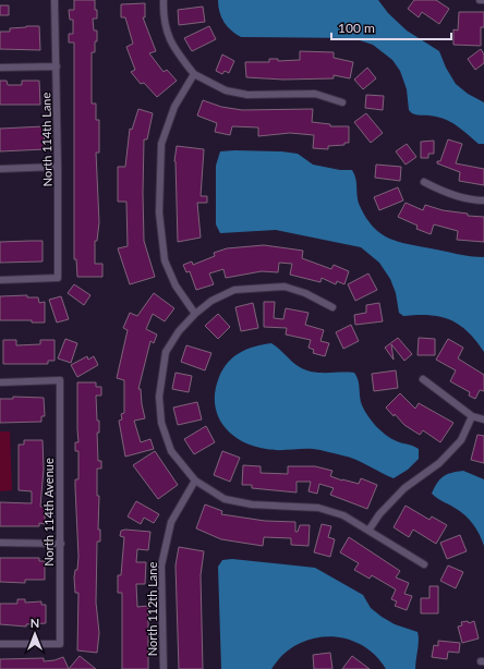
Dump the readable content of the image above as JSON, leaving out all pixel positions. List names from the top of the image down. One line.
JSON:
{"streets":{"street":["North 114th Lane","North 114th Avenue","North 112th Lane"]},"scale_bar":"100 m","north":"top"}
